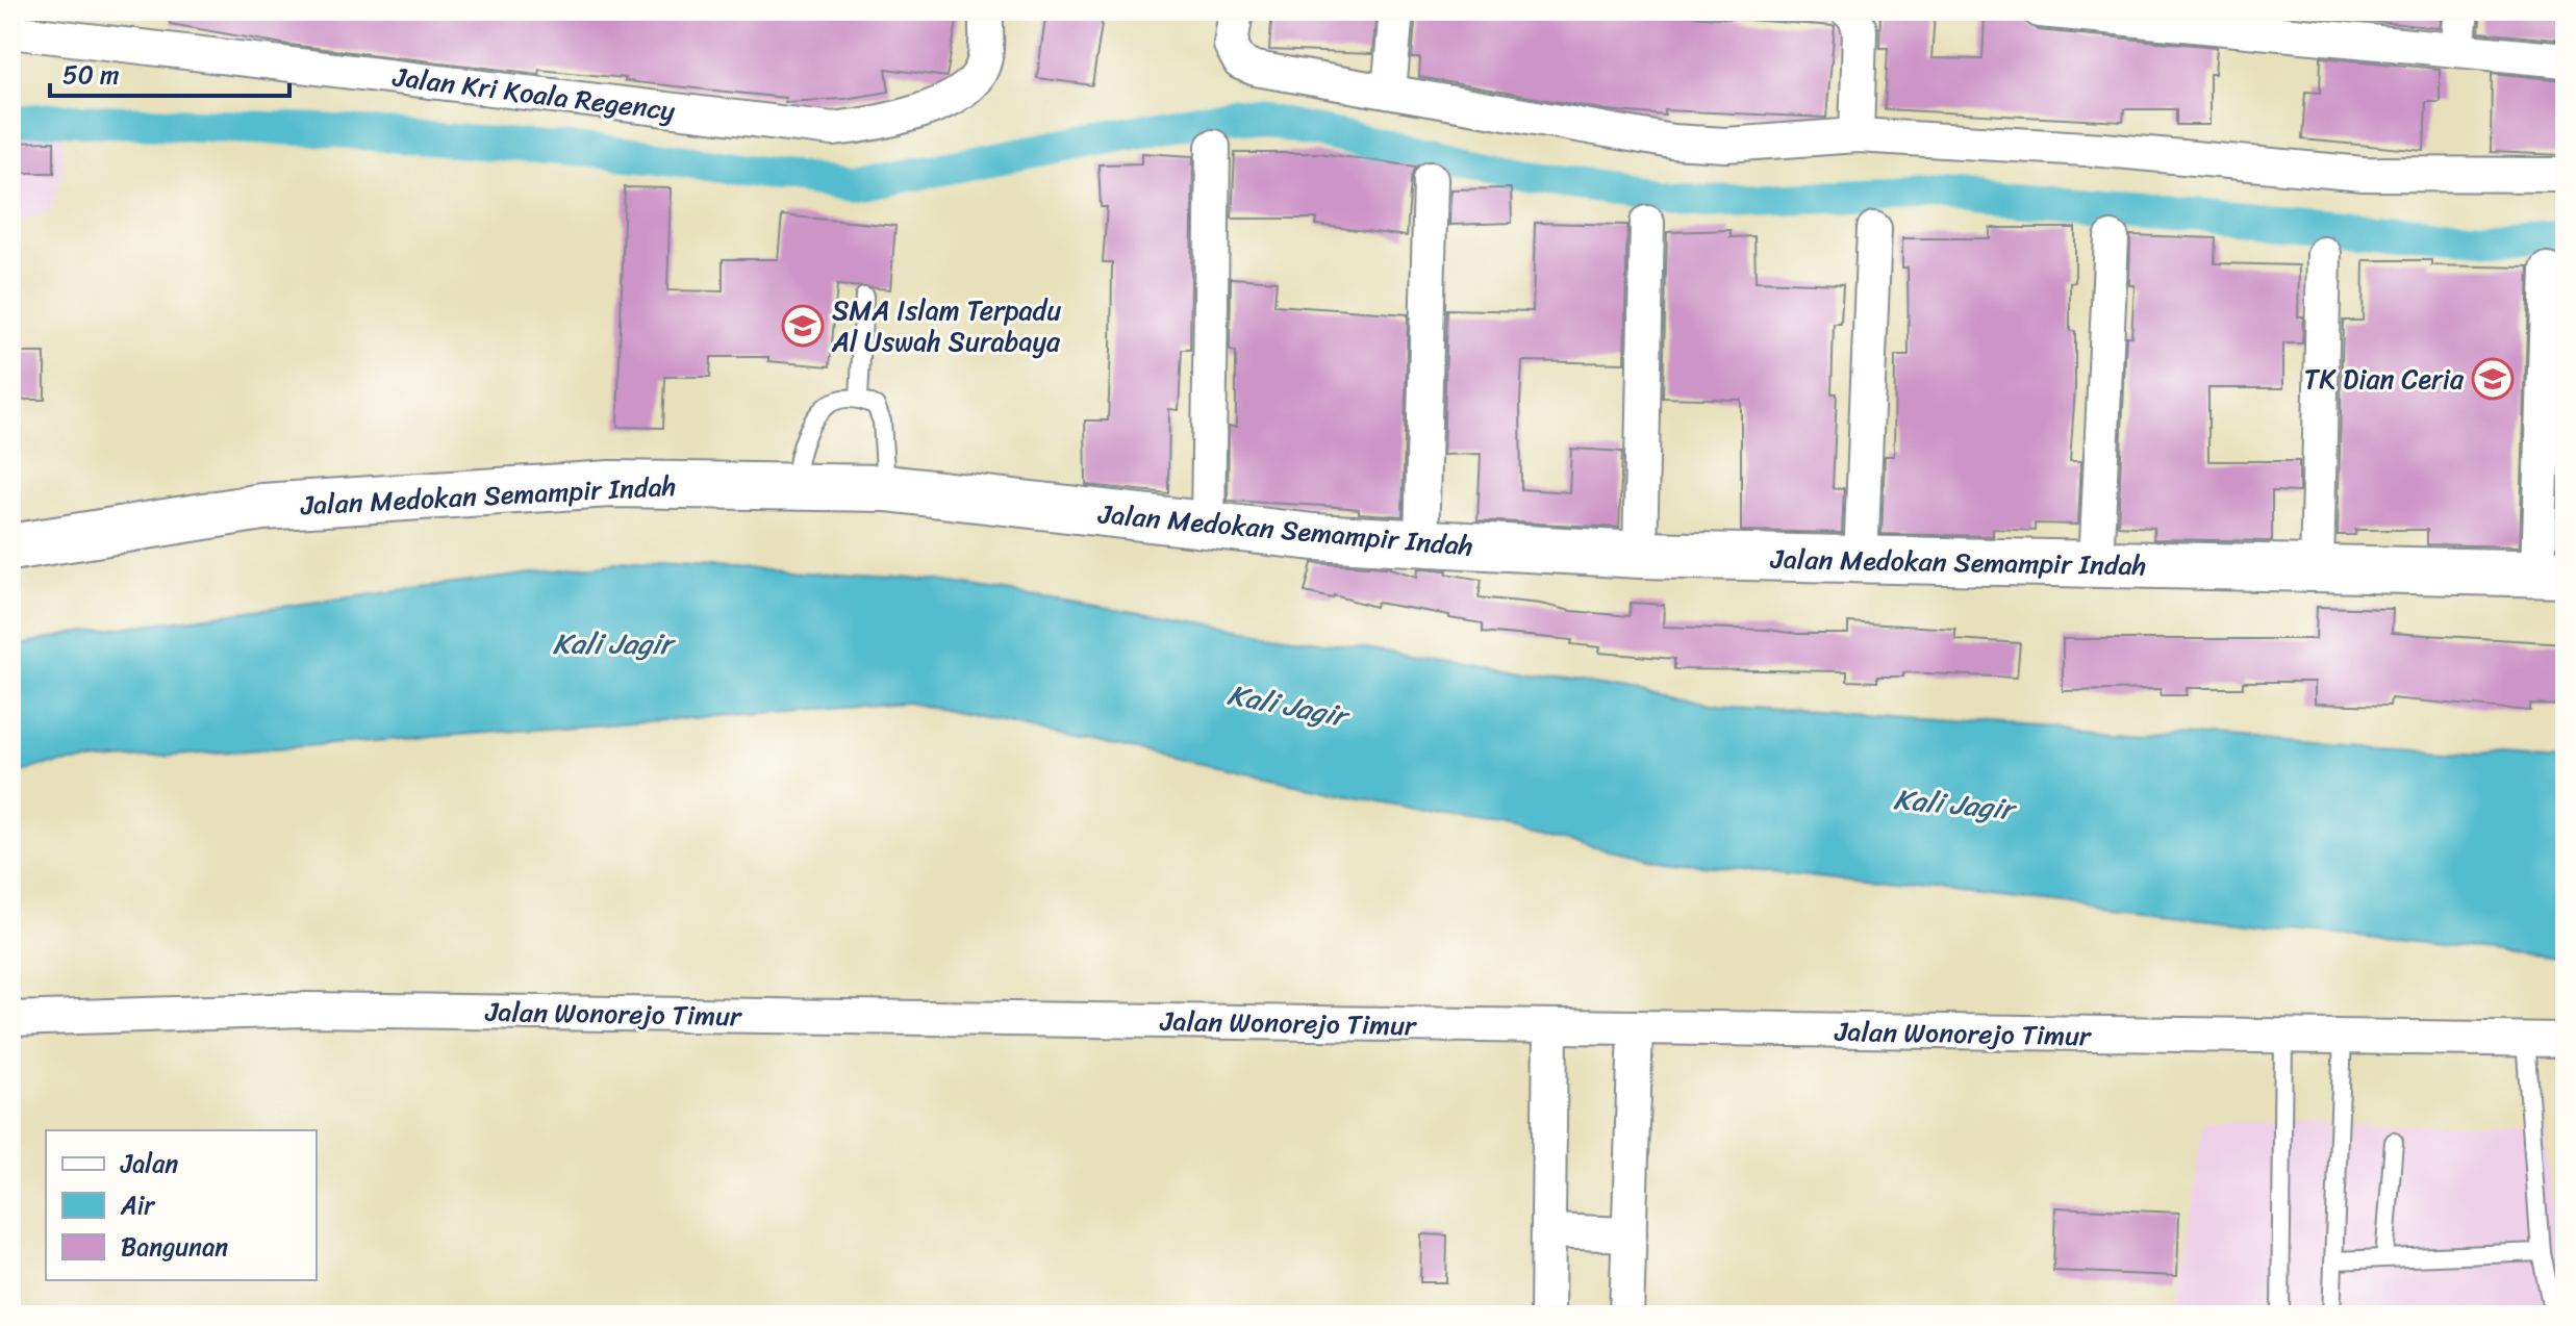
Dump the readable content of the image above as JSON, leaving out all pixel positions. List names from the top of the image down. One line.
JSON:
{"streets":{"street":["Jalan Kri Koala Regency","Jalan Medokan Semampir Indah","Jalan Wonorejo Timur"]},"water":["Kali Jagir"],"places":{"school or university":["SMA Islam Terpadu Al Uswah Surabaya","TK Dian Ceria"]},"legend":["Jalan","Air","Bangunan"],"scale_bar":"50 m"}
